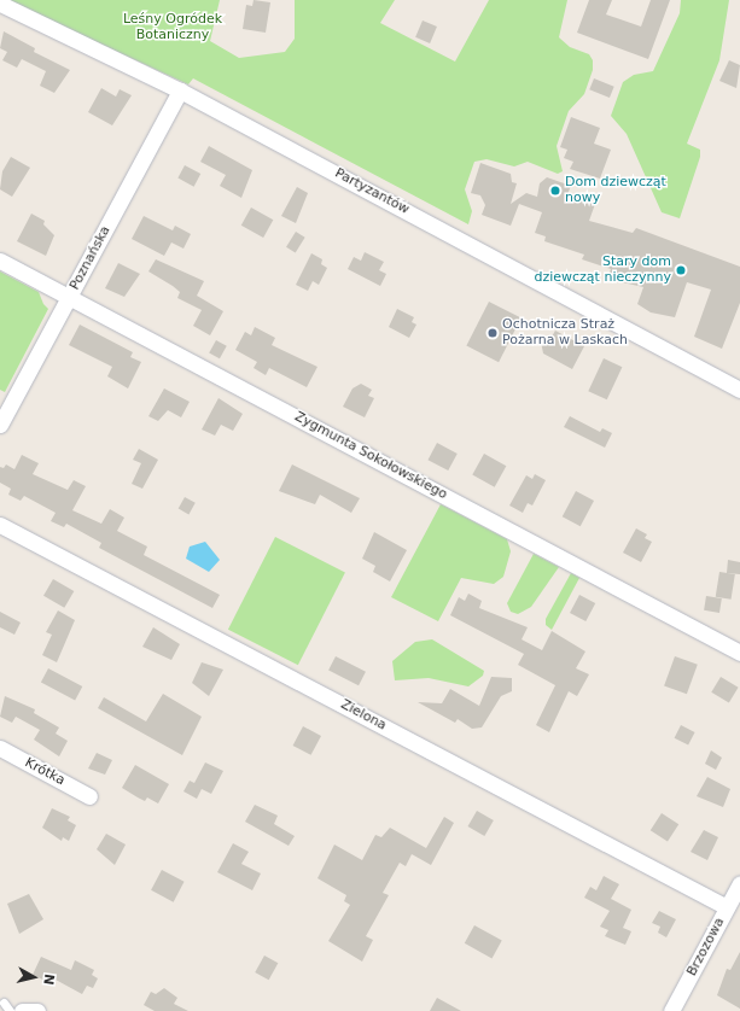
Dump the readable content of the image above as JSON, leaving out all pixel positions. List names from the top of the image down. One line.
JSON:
{"streets":{"street":["Partyzantów","Poznańska","Zygmunta Sokołowskiego","Zielona","Krótka","Brzozowa"]},"crossings":[["Partyzantów","Poznańska"],["Poznańska","Zygmunta Sokołowskiego"],["Zielona","Brzozowa"]],"parks":["Leśny Ogródek Botaniczny"],"places":["Dom dziewcząt nowy","Stary dom dziewcząt nieczynny","Ochotnicza Straż Pożarna w Laskach"],"north":"right"}
